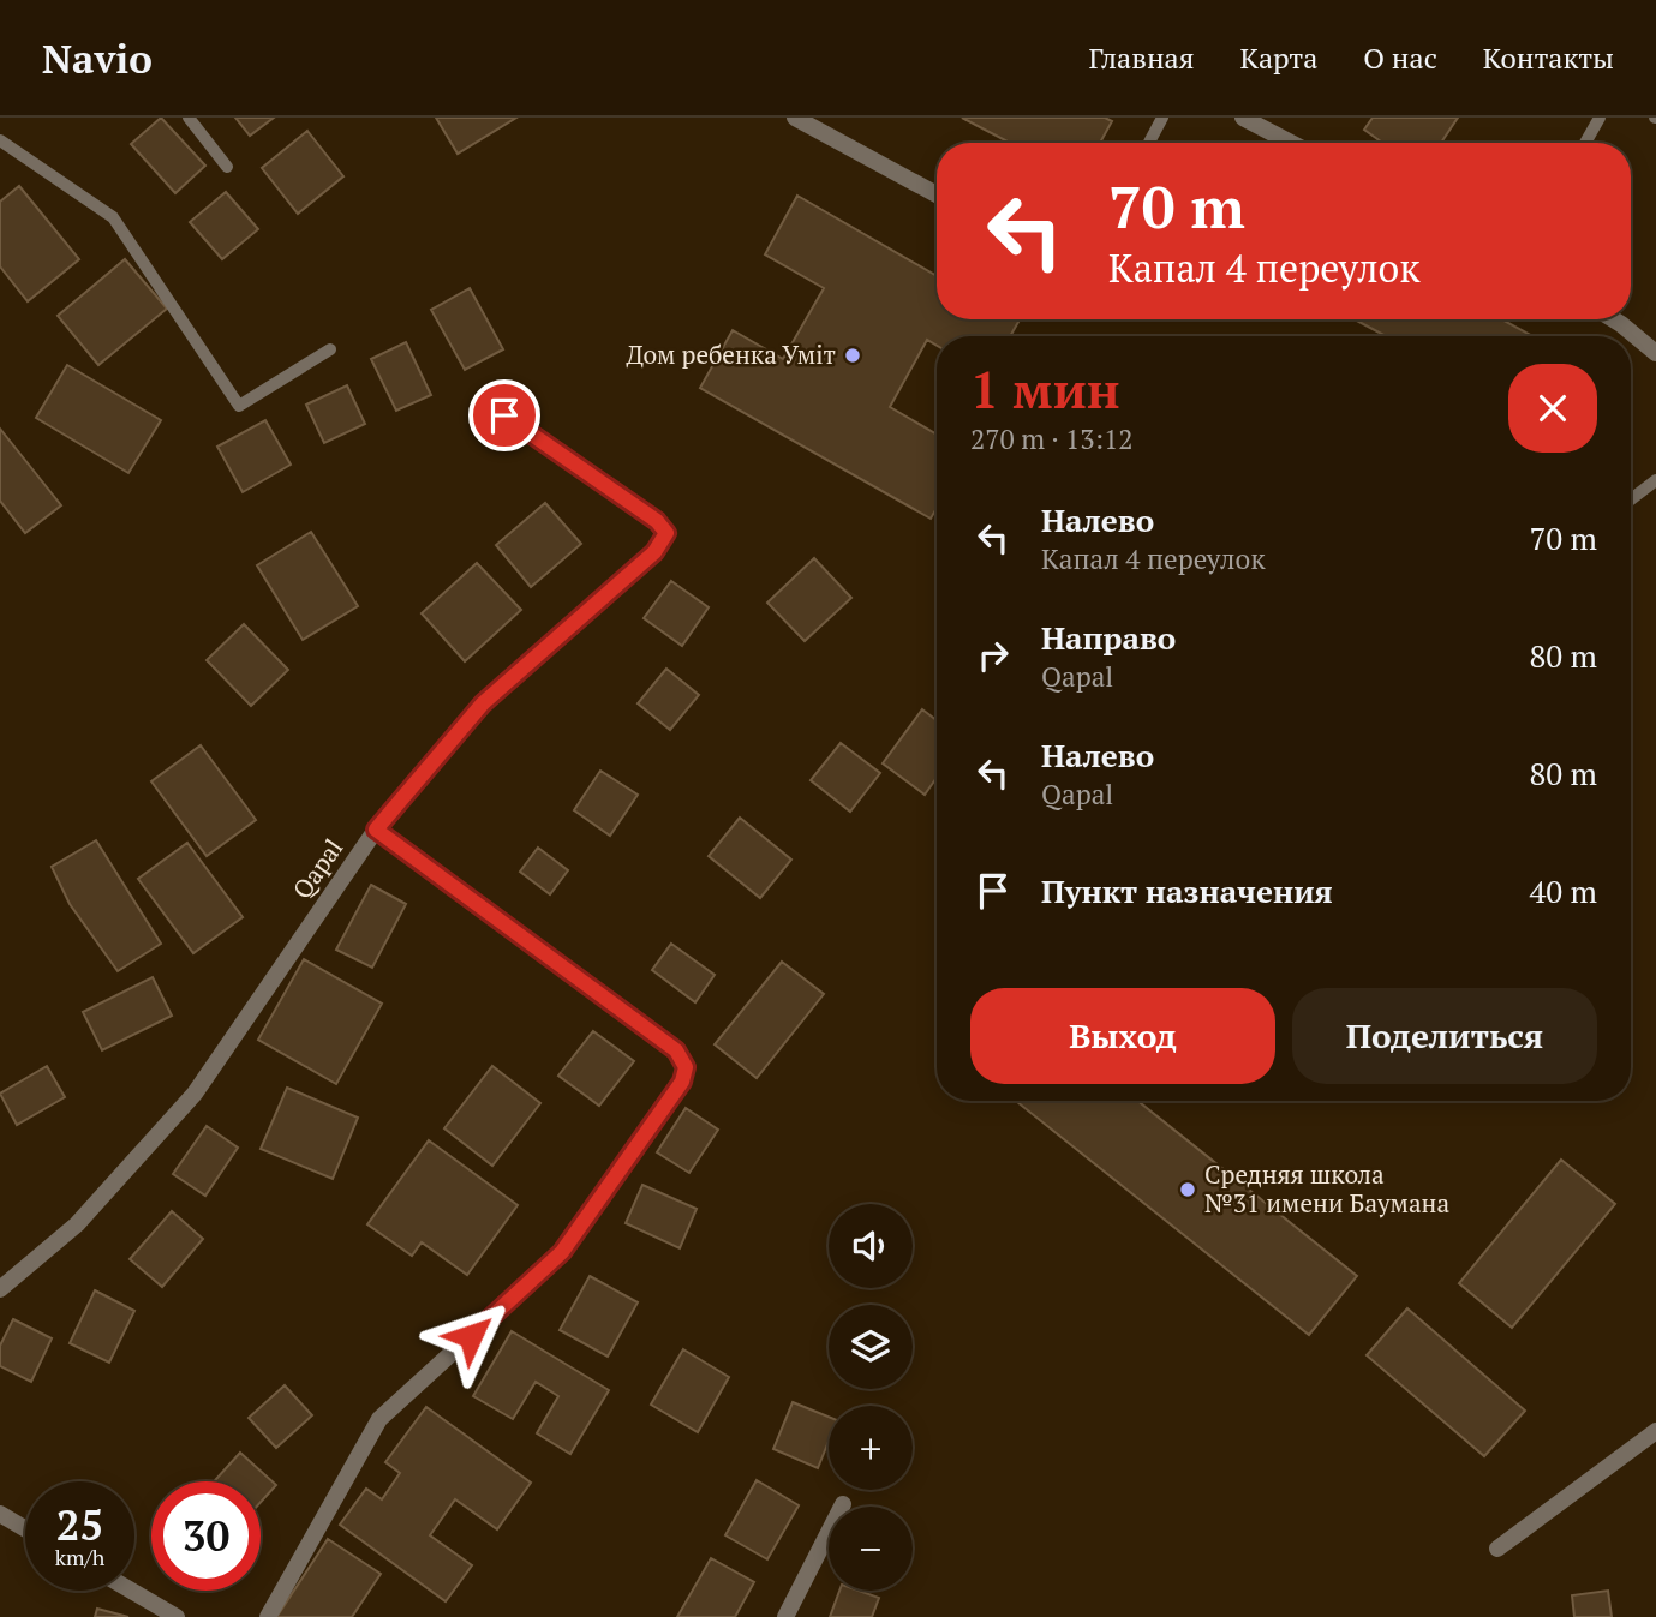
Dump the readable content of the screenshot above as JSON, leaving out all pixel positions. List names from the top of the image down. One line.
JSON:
{"streets":{"street":["Qapal"]},"places":["Дом ребенка Умiт","Средняя школа №31 имени Баумана"],"page":{"header":"Navio","nav":["Главная","Карта","О нас","Контакты"],"turn":["70 m","Капал 4 переулок"],"heading":["1 мин","270 m · 13:12"],"list":[{"name":"Налево","note":"Капал 4 переулок","value":"70 m"},{"name":"Направо","note":"Qapal","value":"80 m"},{"name":"Налево","note":"Qapal","value":"80 m"},{"name":"Пункт назначения","value":"40 m"}],"buttons":["Выход","Поделиться"],"map_buttons":["+","−"],"speed":"25 km/h","limit":"30"}}
